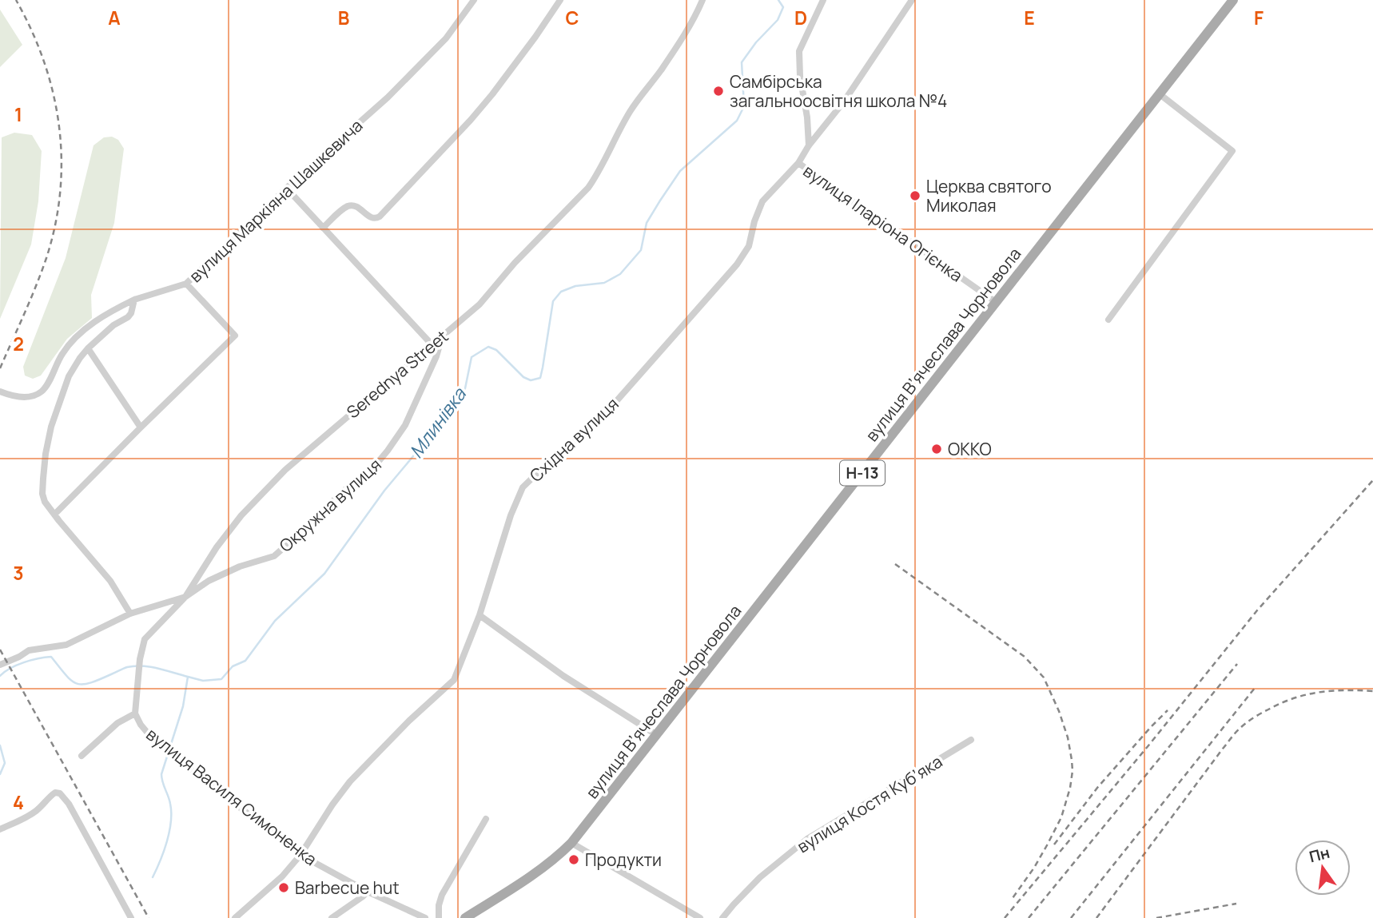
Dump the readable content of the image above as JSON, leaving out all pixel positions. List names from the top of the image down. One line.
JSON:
{"streets":{"main road":["вулиця Вʼячеслава Чорновола","Н-13"],"street":["вулиця Маркіяна Шашкевича","вулиця Іларіона Огієнка","Serednya Street","Східна вулиця","Окружна вулиця","вулиця Василя Симоненка","вулиця Костя Кубʼяка"]},"crossings":[["вулиця Іларіона Огієнка","вулиця Вʼячеслава Чорновола"],["вулиця Іларіона Огієнка","Східна вулиця"],["Serednya Street","Окружна вулиця"],["Східна вулиця","вулиця Василя Симоненка"],["Окружна вулиця","вулиця Василя Симоненка"]],"water":["Млинівка"],"places":["Самбірська загальноосвітня школа №4","Церква святого Миколая","OKKO","Продукти","Barbecue hut"],"north":"top","grid":{"columns":["A","B","C","D","E","F"],"rows":["1","2","3","4"]}}
